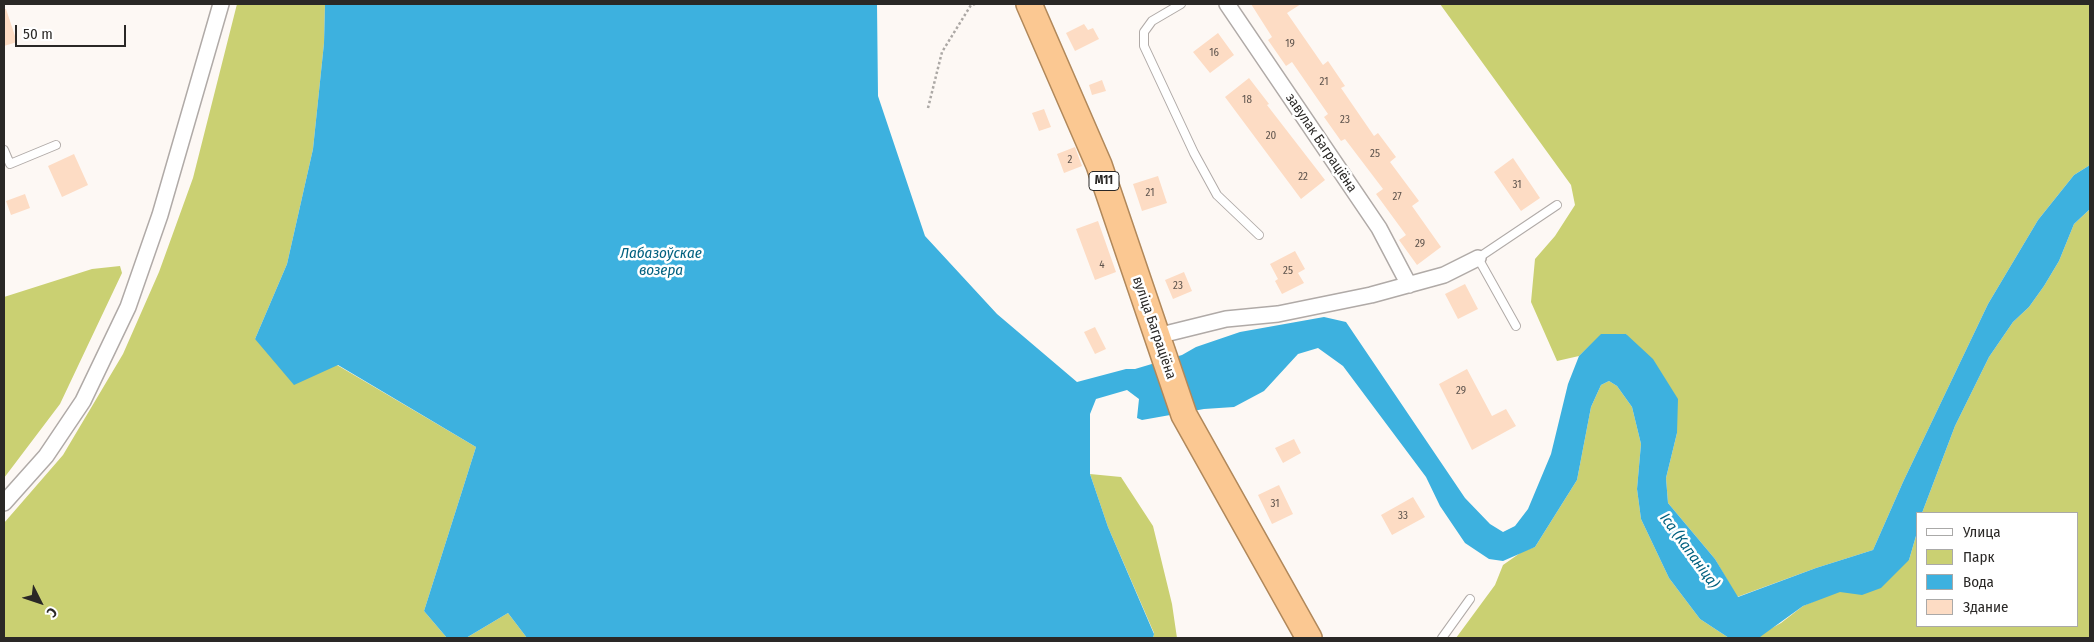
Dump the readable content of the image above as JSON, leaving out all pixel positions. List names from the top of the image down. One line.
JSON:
{"streets":{"highway":["М11","вуліца Баграціёна"],"street":["завулак Баграціёна"]},"water":["Лабазоўскае возера","Іса (Капаніца)"],"house_numbers":["19","16","21","18","23","20","25","2","22","31","21","27","29","4","25","23","29","31","33"],"legend":["Улица","Парк","Вода","Здание"],"scale_bar":"50 m","north":"bottom right"}
